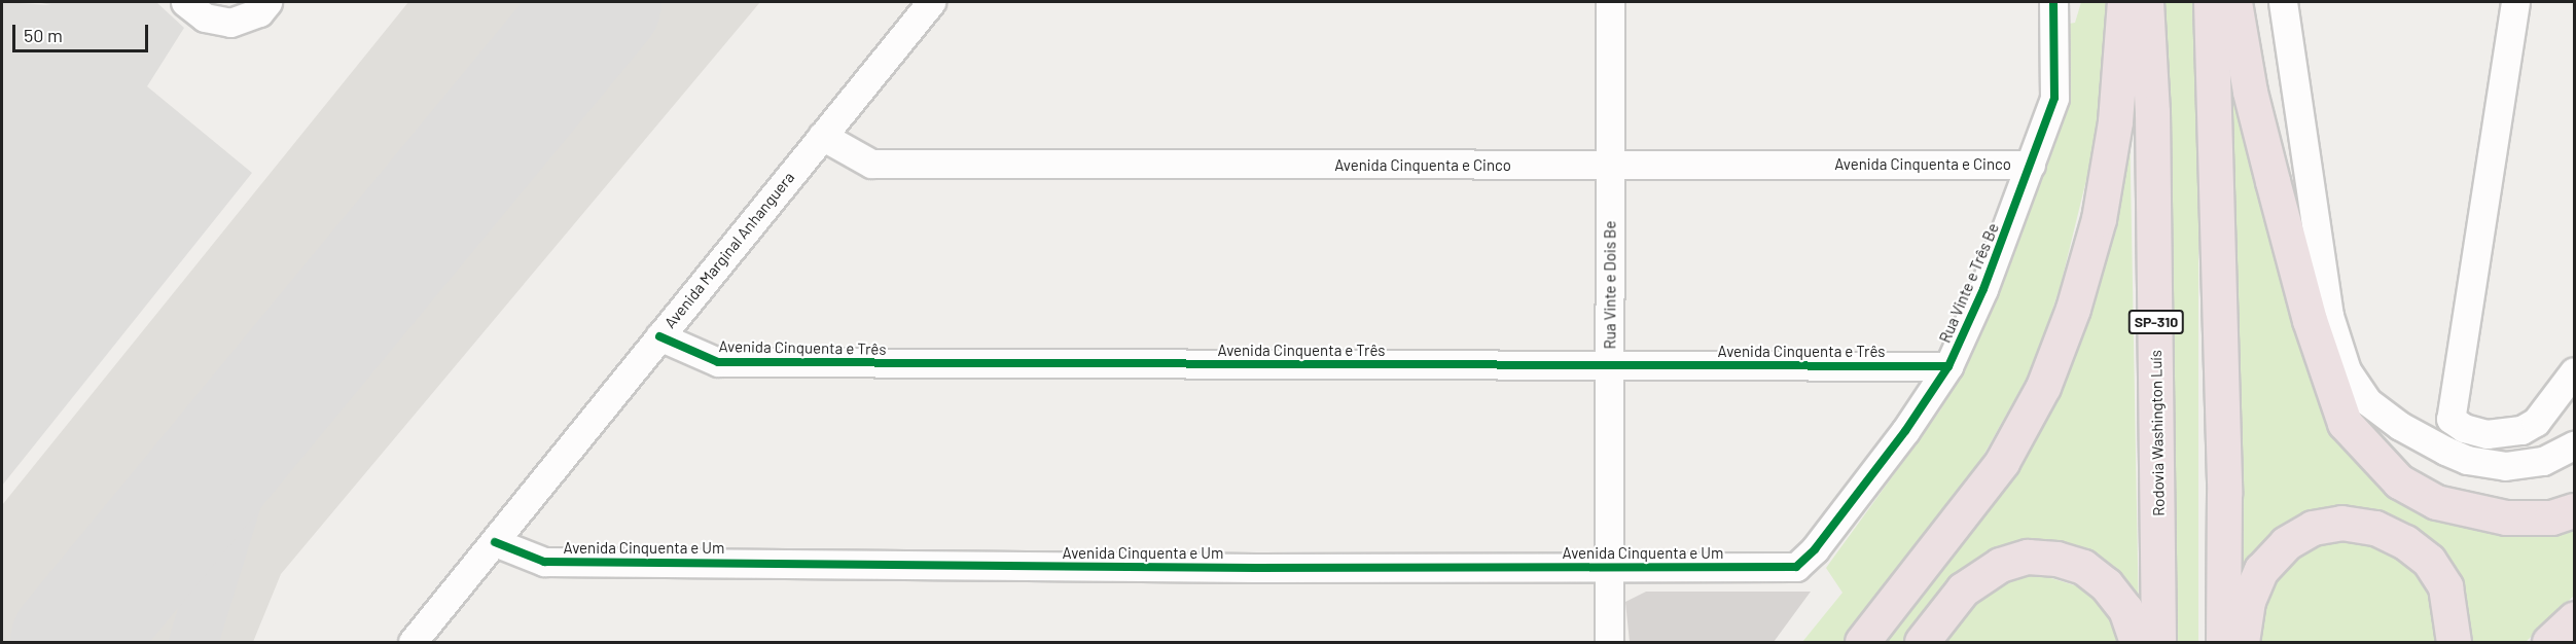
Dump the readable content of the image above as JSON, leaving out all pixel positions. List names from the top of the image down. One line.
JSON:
{"streets":{"highway":["SP-310","Rodovia Washington Luís"],"street":["Avenida Cinquenta e Cinco","Avenida Marginal Anhanguera","Rua Vinte e Três Be","Rua Vinte e Dois Be","Avenida Cinquenta e Três","Avenida Cinquenta e Um"]},"crossings":[["Avenida Cinquenta e Cinco","Avenida Marginal Anhanguera"],["Avenida Cinquenta e Cinco","Rua Vinte e Três Be"],["Avenida Cinquenta e Cinco","Rua Vinte e Dois Be"],["Avenida Marginal Anhanguera","Avenida Cinquenta e Três"],["Avenida Marginal Anhanguera","Avenida Cinquenta e Um"],["Rua Vinte e Três Be","Avenida Cinquenta e Três"],["Rua Vinte e Três Be","Avenida Cinquenta e Um"],["Rua Vinte e Dois Be","Avenida Cinquenta e Três"],["Rua Vinte e Dois Be","Avenida Cinquenta e Um"]],"scale_bar":"50 m"}
